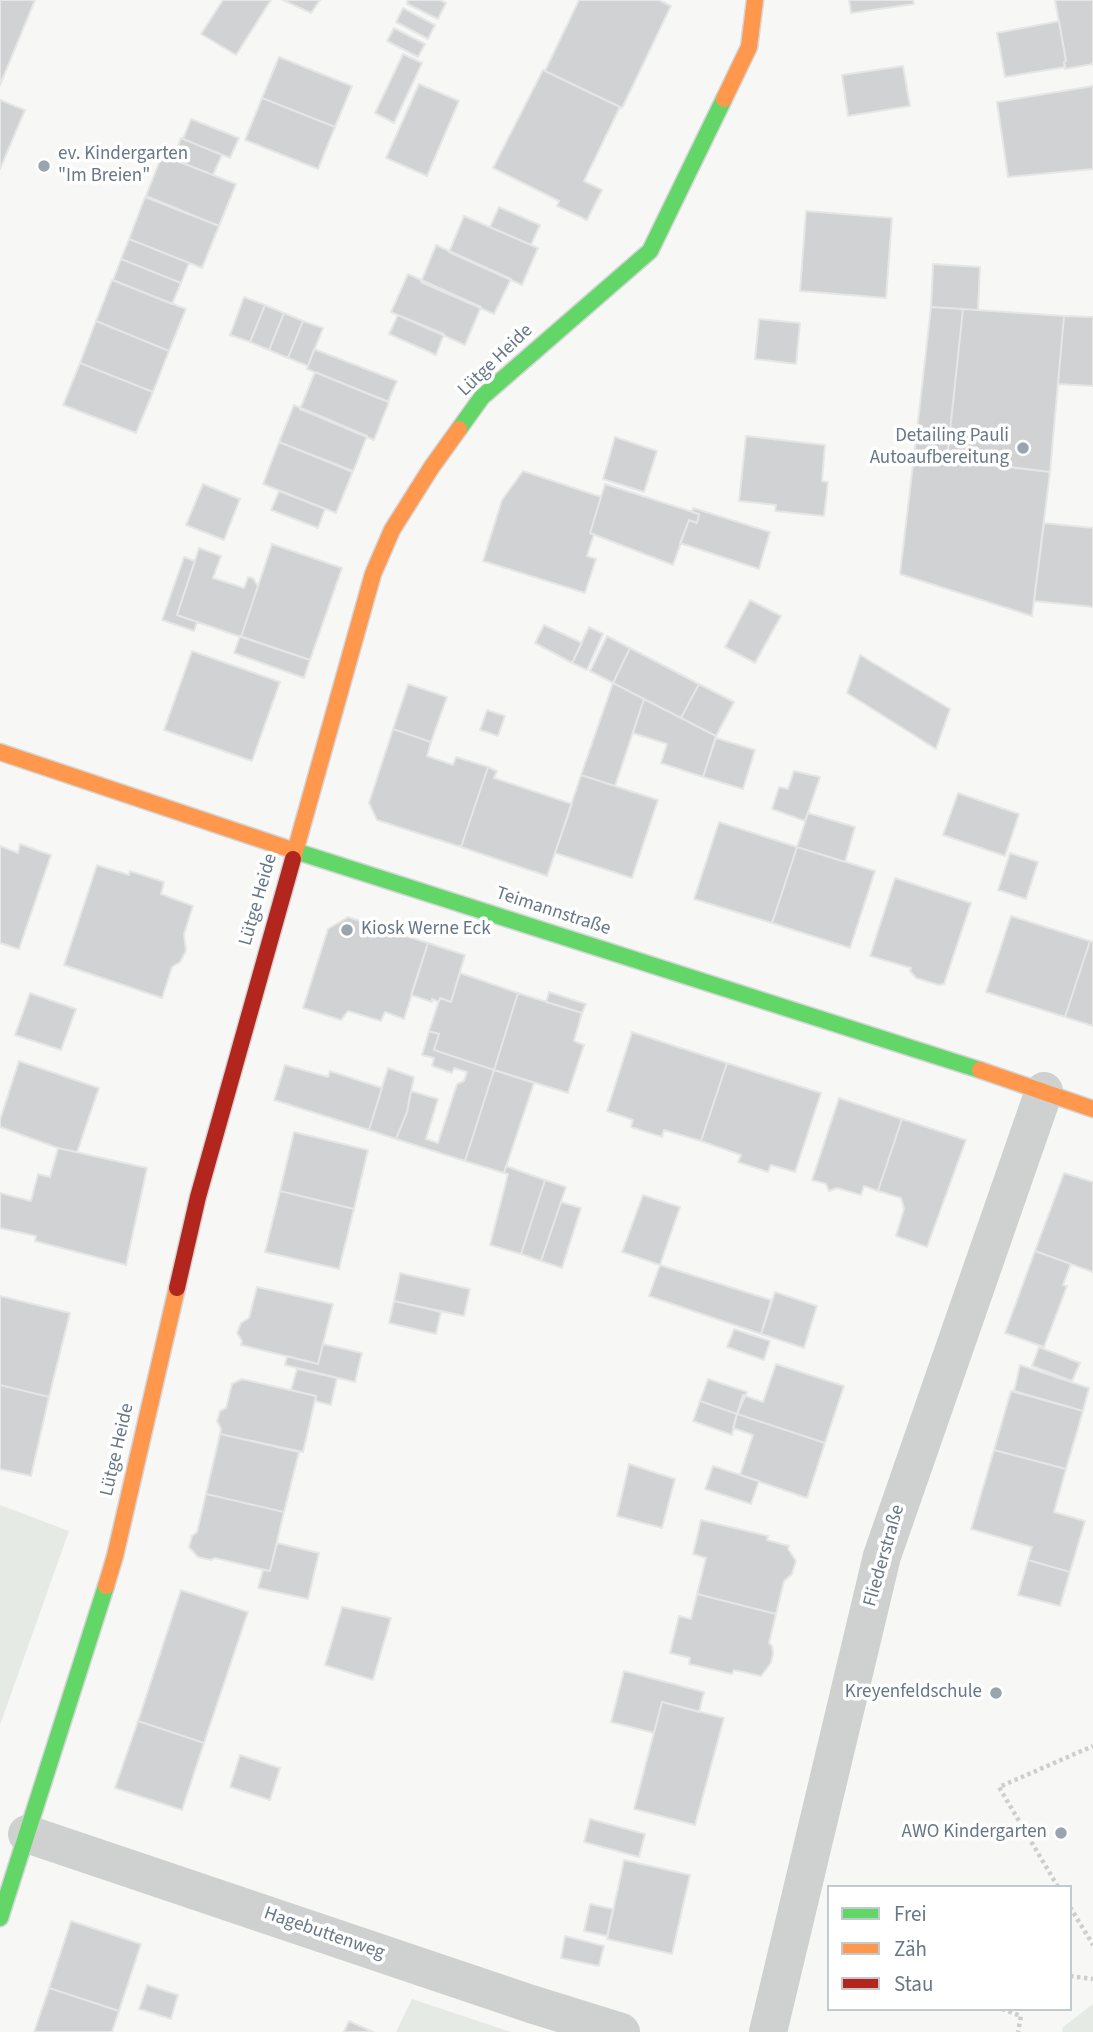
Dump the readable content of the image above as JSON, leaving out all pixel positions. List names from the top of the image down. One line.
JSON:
{"streets":{"street":["Lütge Heide","Teimannstraße","Fliederstraße","Hagebuttenweg"]},"crossings":[["Lütge Heide","Teimannstraße"],["Lütge Heide","Hagebuttenweg"],["Teimannstraße","Fliederstraße"]],"places":["ev. Kindergarten \"Im Breien\"","Detailing Pauli Autoaufbereitung","Kiosk Werne Eck","Kreyenfeldschule","AWO Kindergarten"],"legend":["Frei","Zäh","Stau"]}
